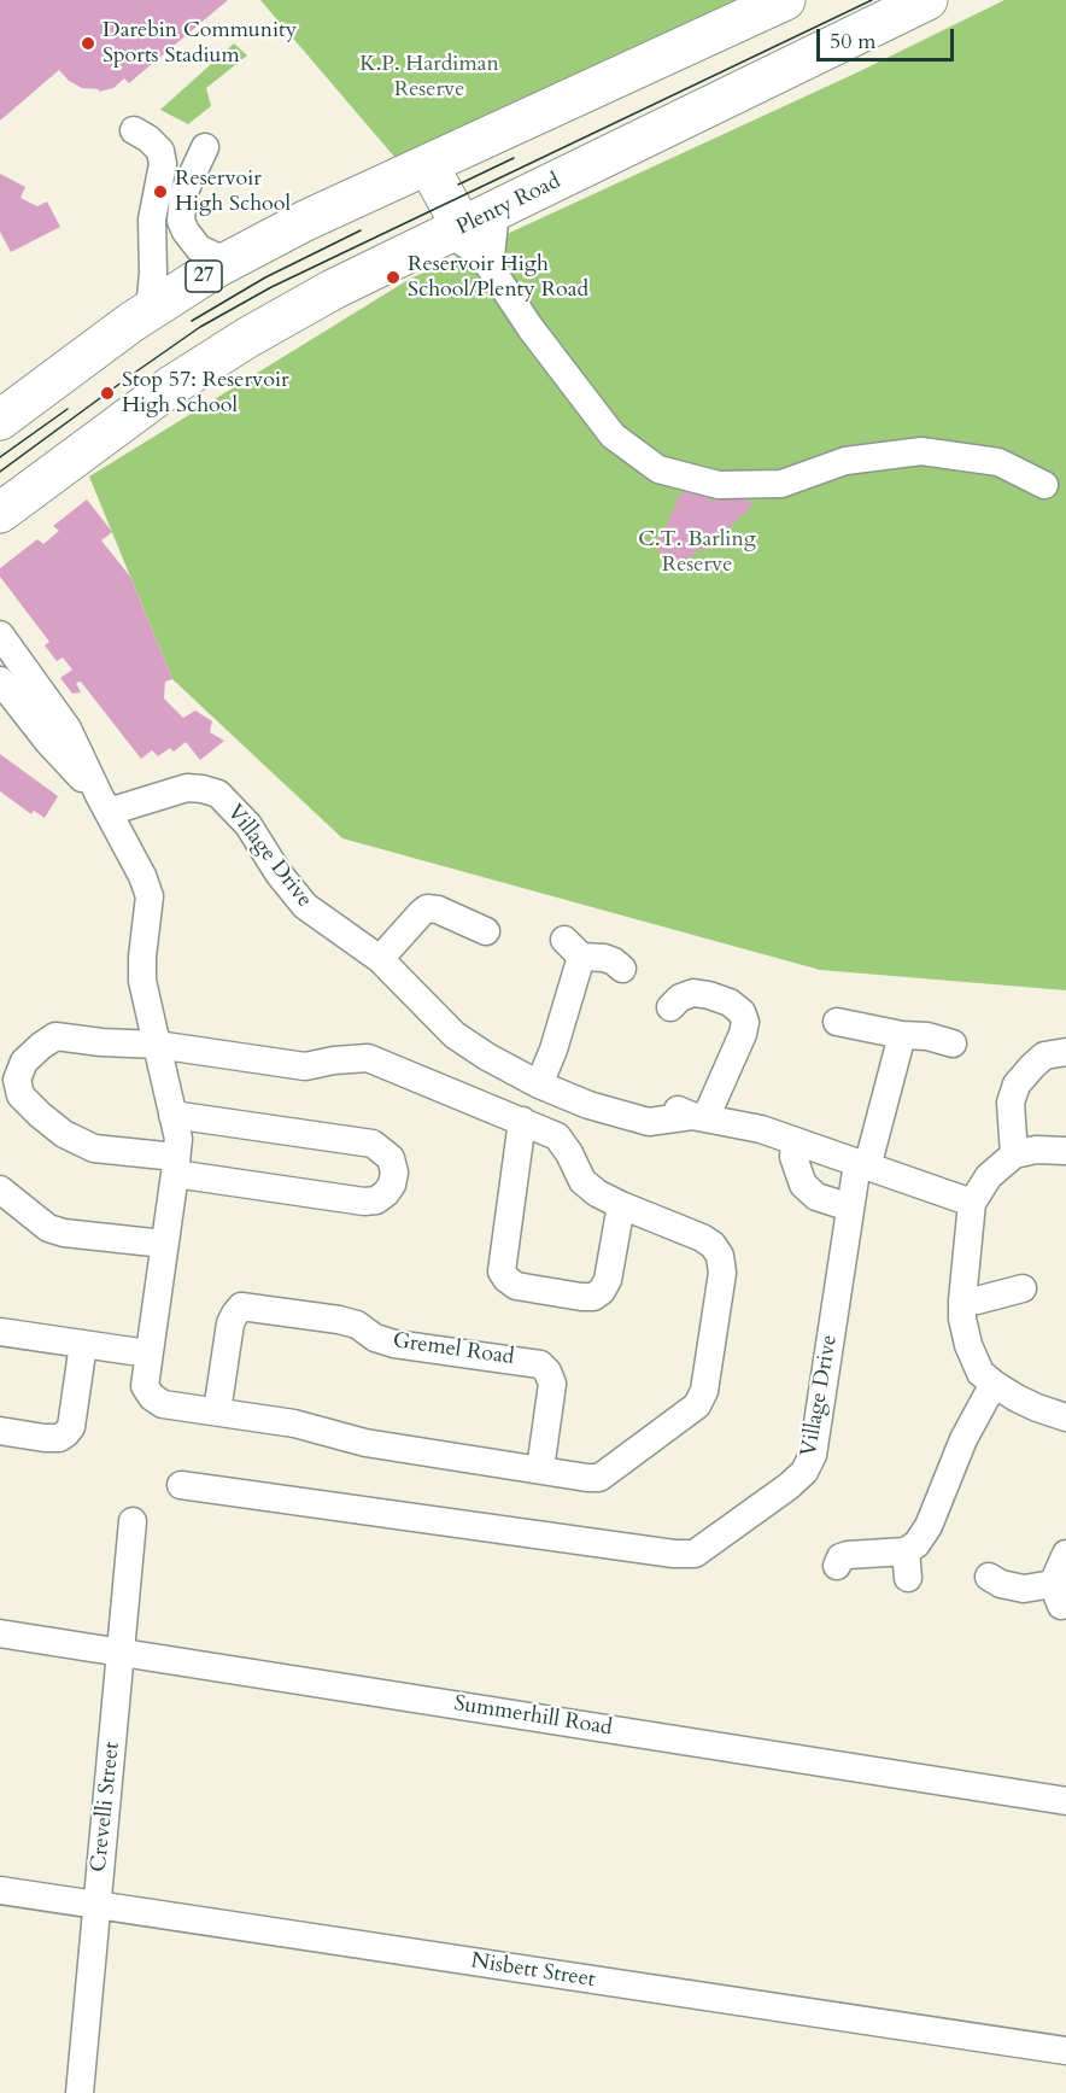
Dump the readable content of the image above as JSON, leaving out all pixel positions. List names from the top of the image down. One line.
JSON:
{"streets":{"highway":["Plenty Road","27"],"street":["Village Drive","Gremel Road","Summerhill Road","Crevelli Street","Nisbett Street"]},"crossings":[["Summerhill Road","Crevelli Street"],["Crevelli Street","Nisbett Street"]],"parks":["K.P. Hardiman Reserve","C.T. Barling Reserve"],"places":["Darebin Community Sports Stadium","Reservoir High School","Reservoir High School/Plenty Road","Stop 57: Reservoir High School"],"scale_bar":"50 m"}
